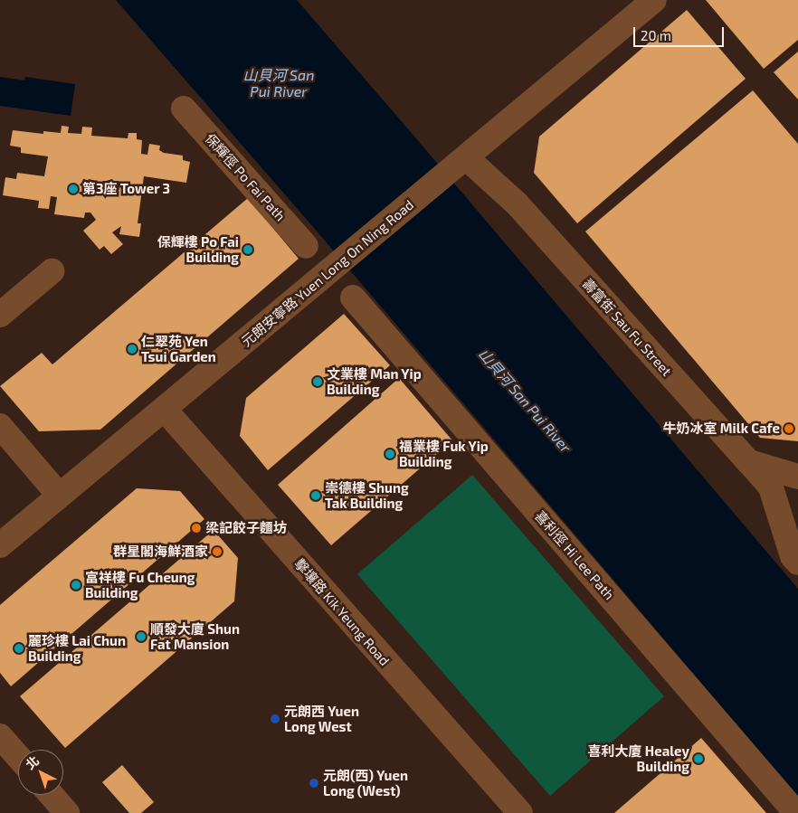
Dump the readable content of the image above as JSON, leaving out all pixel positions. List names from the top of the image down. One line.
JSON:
{"streets":{"street":["保輝徑 Po Fai Path","元朗安寧路 Yuen Long On Ning Road","壽富街 Sau Fu Street","喜利徑 Hi Lee Path","擊壤路 Kik Yeung Road"]},"crossings":[["元朗安寧路 Yuen Long On Ning Road","壽富街 Sau Fu Street"],["元朗安寧路 Yuen Long On Ning Road","擊壤路 Kik Yeung Road"]],"water":["山貝河 San Pui River"],"places":["第3座 Tower 3","保輝樓 Po Fai Building","仁翠苑 Yen Tsui Garden","文業樓 Man Yip Building","牛奶冰室 Milk Cafe","福業樓 Fuk Yip Building","崇德樓 Shung Tak Building","梁記餃子麵坊","群星閣海鮮酒家","富祥樓 Fu Cheung Building","順發大廈 Shun Fat Mansion","麗珍樓 Lai Chun Building","元朗西 Yuen Long West","喜利大廈 Healey Building","元朗(西) Yuen Long (West)"],"scale_bar":"20 m","north":"top left"}
